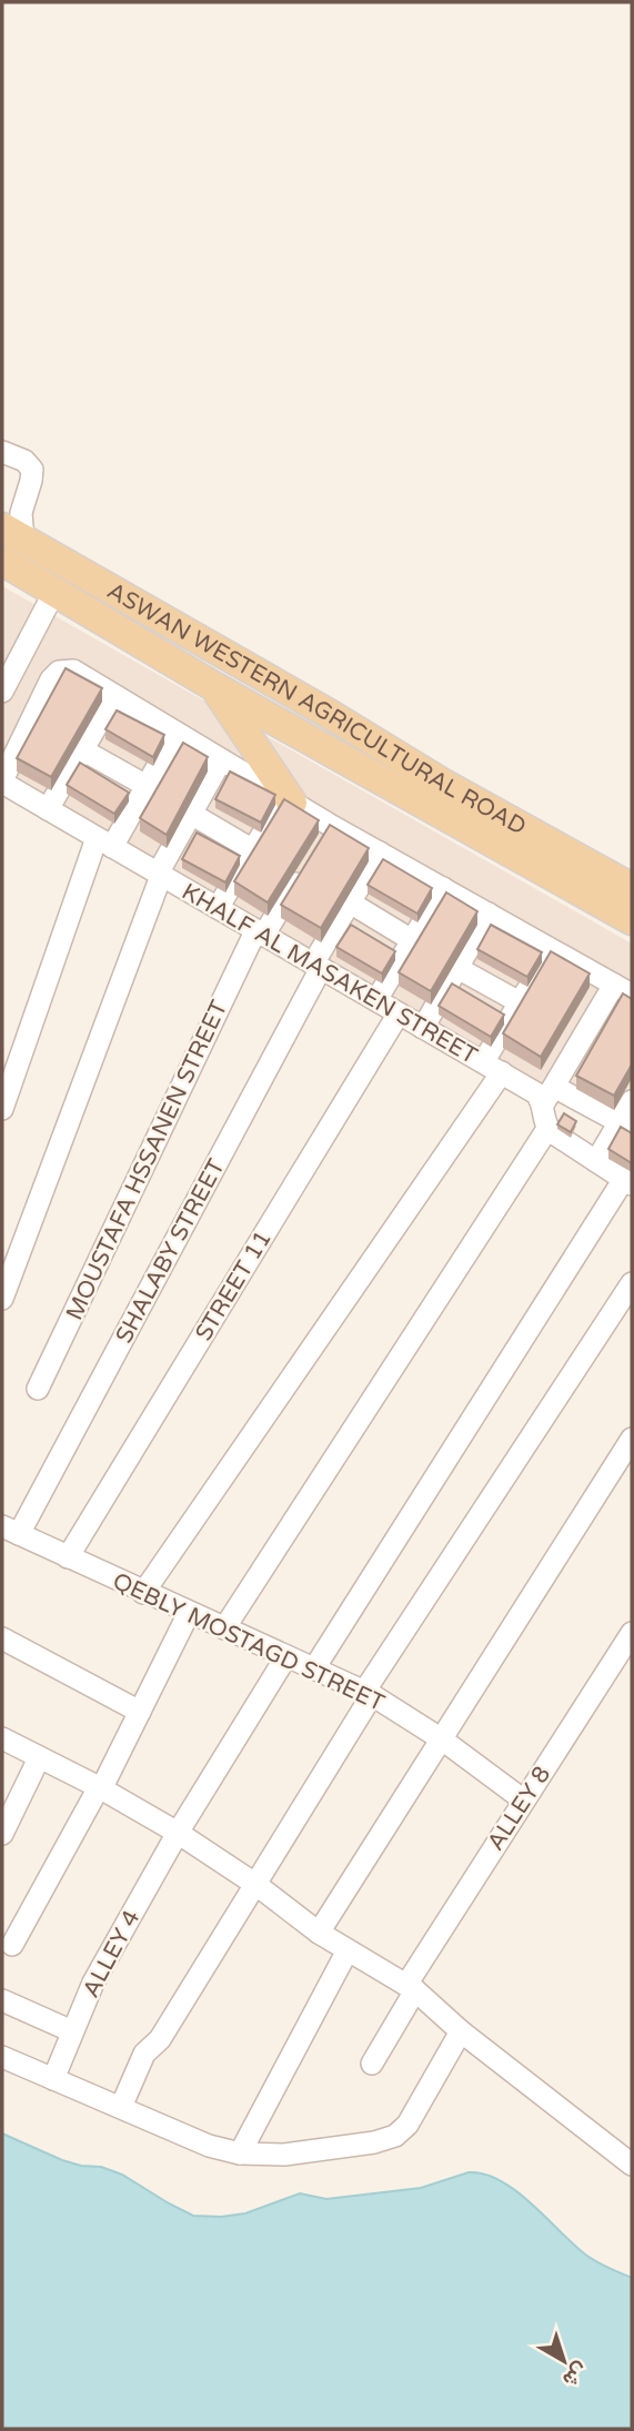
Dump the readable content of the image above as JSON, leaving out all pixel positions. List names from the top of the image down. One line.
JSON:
{"streets":{"main road":["ASWAN WESTERN AGRICULTURAL ROAD"],"street":["KHALF AL MASAKEN STREET","MOUSTAFA HSSANEN STREET","SHALABY STREET","STREET 11","QEBLY MOSTAGD STREET","ALLEY 8","ALLEY 4"]},"crossings":[["KHALF AL MASAKEN STREET","MOUSTAFA HSSANEN STREET"],["KHALF AL MASAKEN STREET","SHALABY STREET"],["KHALF AL MASAKEN STREET","STREET 11"],["SHALABY STREET","QEBLY MOSTAGD STREET"],["STREET 11","QEBLY MOSTAGD STREET"],["QEBLY MOSTAGD STREET","ALLEY 8"]],"north":"bottom right"}
